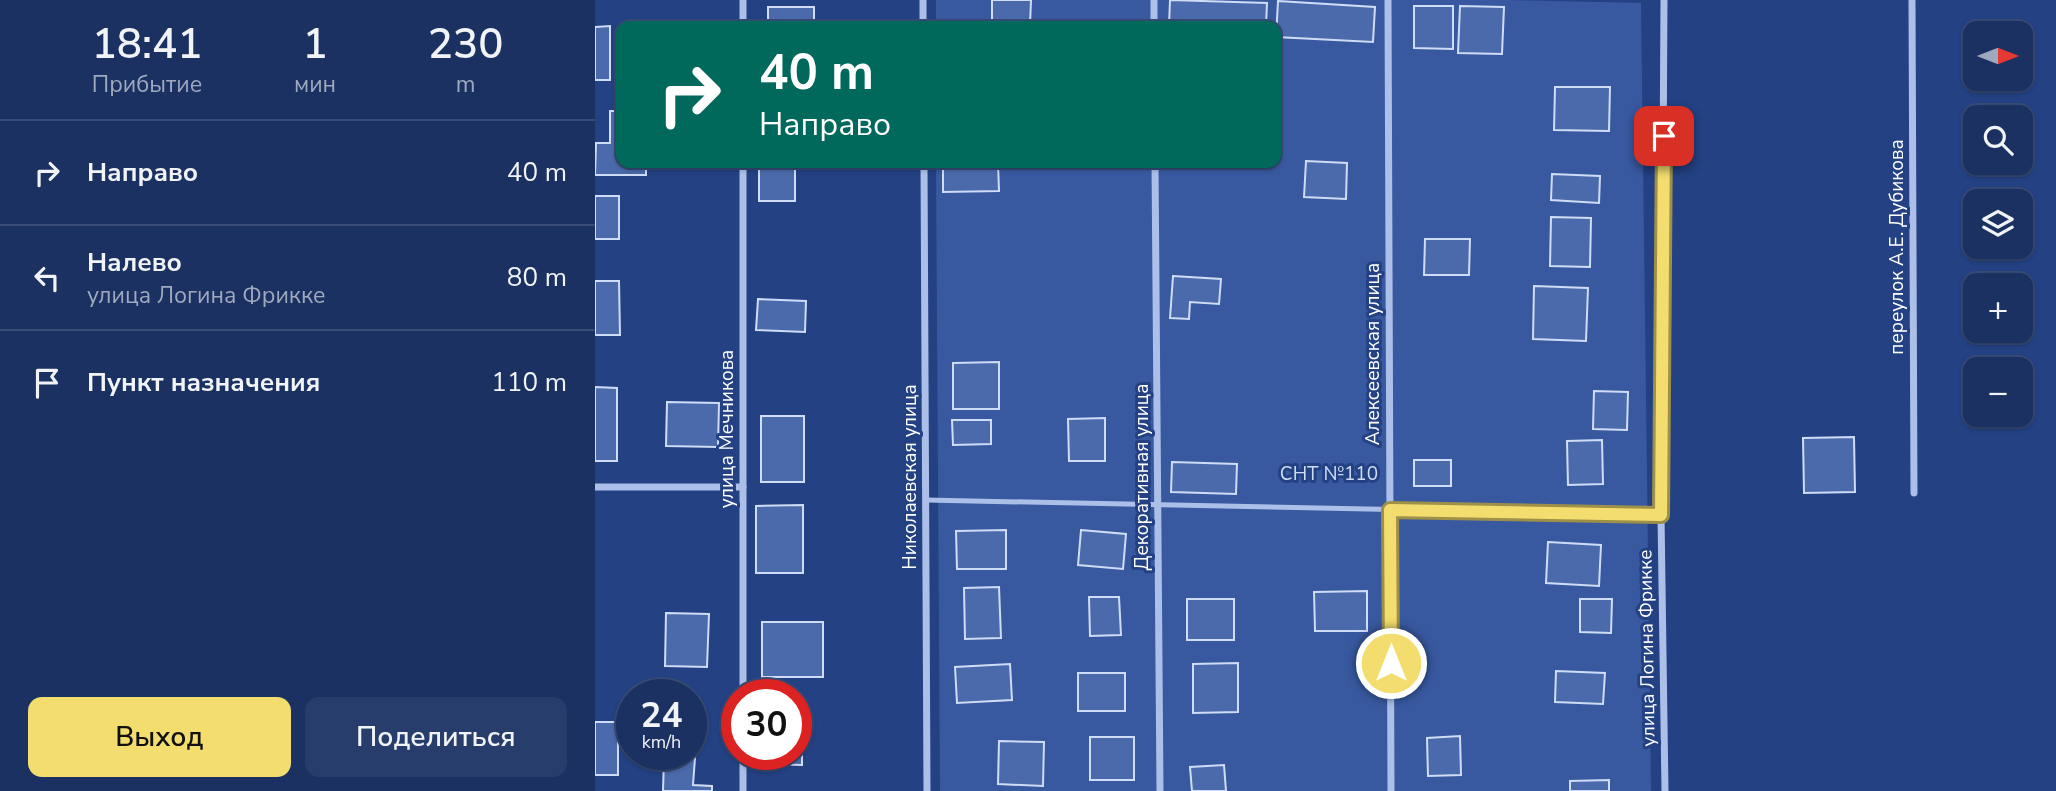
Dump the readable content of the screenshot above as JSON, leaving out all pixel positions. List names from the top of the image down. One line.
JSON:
{"streets":{"street":["переулок А.Е. Дубикова","Алексеевская улица","улица Мечникова","Николаевская улица","Декоративная улица","улица Логина Фрикке"]},"parks":["СНТ №110"],"north":"right","page":{"eta":["18:41","Прибытие","1","мин","230","m"],"map_buttons":["+","−"],"turn":["40 m","Направо"],"list":[{"name":"Направо","value":"40 m"},{"name":"Налево","note":"улица Логина Фрикке","value":"80 m"},{"name":"Пункт назначения","value":"110 m"}],"speed":"24 km/h","limit":"30","buttons":["Выход","Поделиться"]}}
